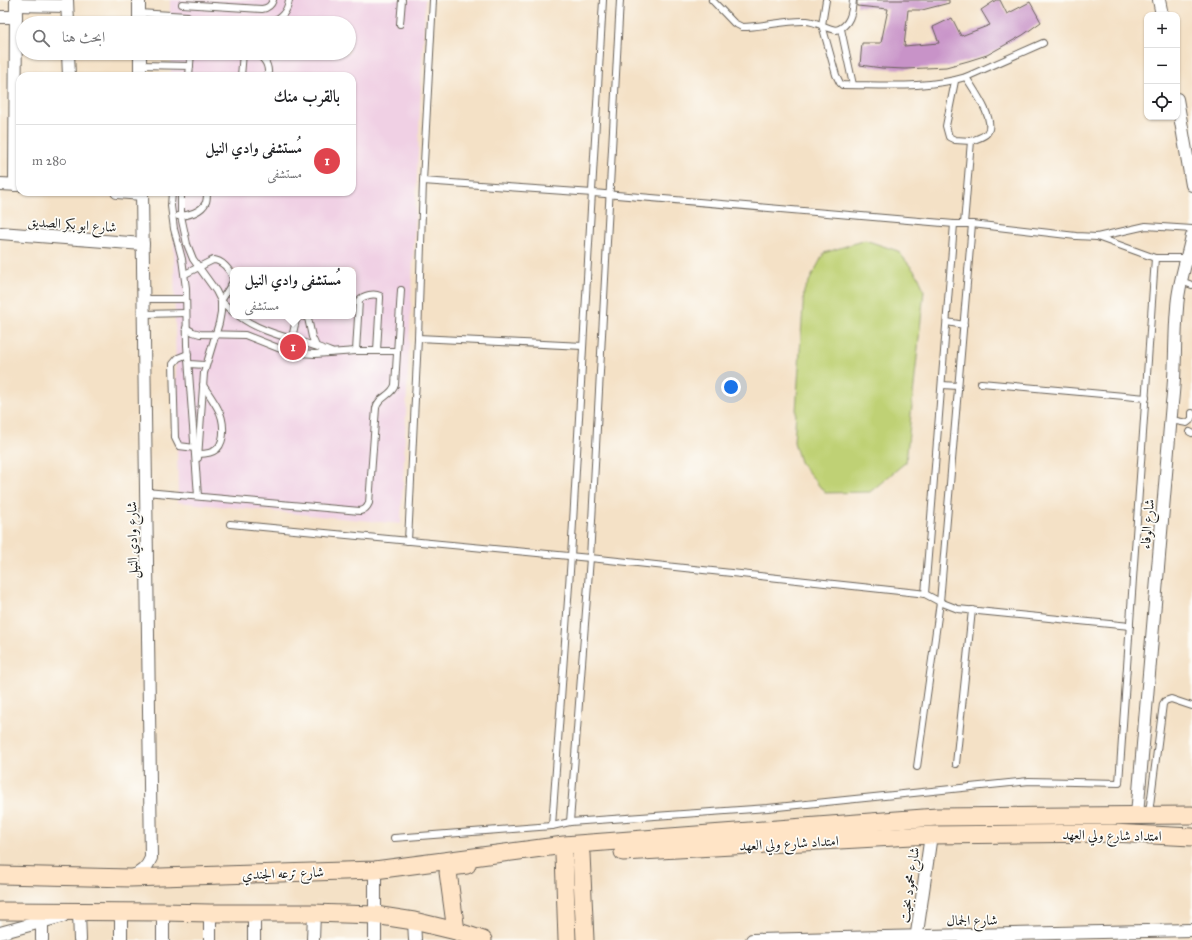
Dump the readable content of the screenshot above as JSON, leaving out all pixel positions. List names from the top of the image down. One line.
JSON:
{"streets":{"main road":["امتداد شارع ولي العهد","شارع ترعه الجندي"],"street":["شارع ابو بكر الصديق","شارع الوفاء","شارع وادي النيل","شارع محمود بخيت","شارع الجمال"]},"crossings":[["شارع ابو بكر الصديق","شارع وادي النيل"],["شارع الوفاء","امتداد شارع ولي العهد"],["شارع وادي النيل","شارع ترعه الجندي"],["امتداد شارع ولي العهد","شارع ترعه الجندي"],["امتداد شارع ولي العهد","شارع محمود بخيت"],["شارع محمود بخيت","شارع الجمال"]],"page":{"map_buttons":["+","−"],"search":"ابحث هنا","heading":"بالقرب منك","list":[{"mark":"1","name":"مُستشفى وادي النيل","note":"مستشفى","value":"280 m"}],"popup":["مُستشفى وادي النيل","مستشفى"],"pins":"1"}}
